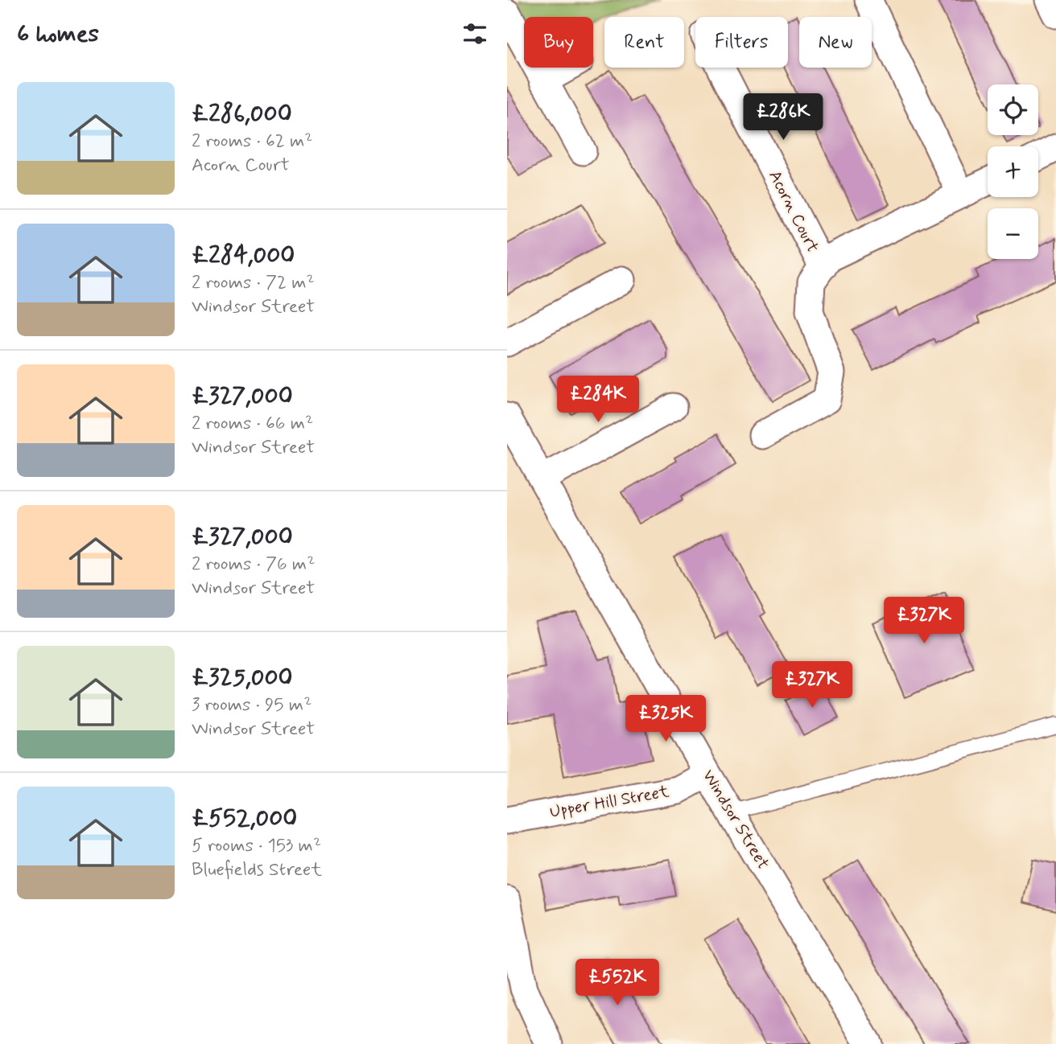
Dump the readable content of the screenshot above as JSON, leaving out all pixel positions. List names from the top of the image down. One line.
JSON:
{"streets":{"street":["Acorn Court","Upper Hill Street","Windsor Street"]},"crossings":[["Upper Hill Street","Windsor Street"]],"page":{"heading":"6 homes","chip":["Buy","Rent","Filters","New"],"list":[{"name":"£286,000","note":"2 rooms · 62 m² · Acorn Court"},{"name":"£284,000","note":"2 rooms · 72 m² · Windsor Street"},{"name":"£327,000","note":"2 rooms · 66 m² · Windsor Street"},{"name":"£327,000","note":"2 rooms · 76 m² · Windsor Street"},{"name":"£325,000","note":"3 rooms · 95 m² · Windsor Street"},{"name":"£552,000","note":"5 rooms · 153 m² · Bluefields Street"}],"map_buttons":["+","−"],"price":["£286K","£284K","£327K","£327K","£325K","£552K"]}}
